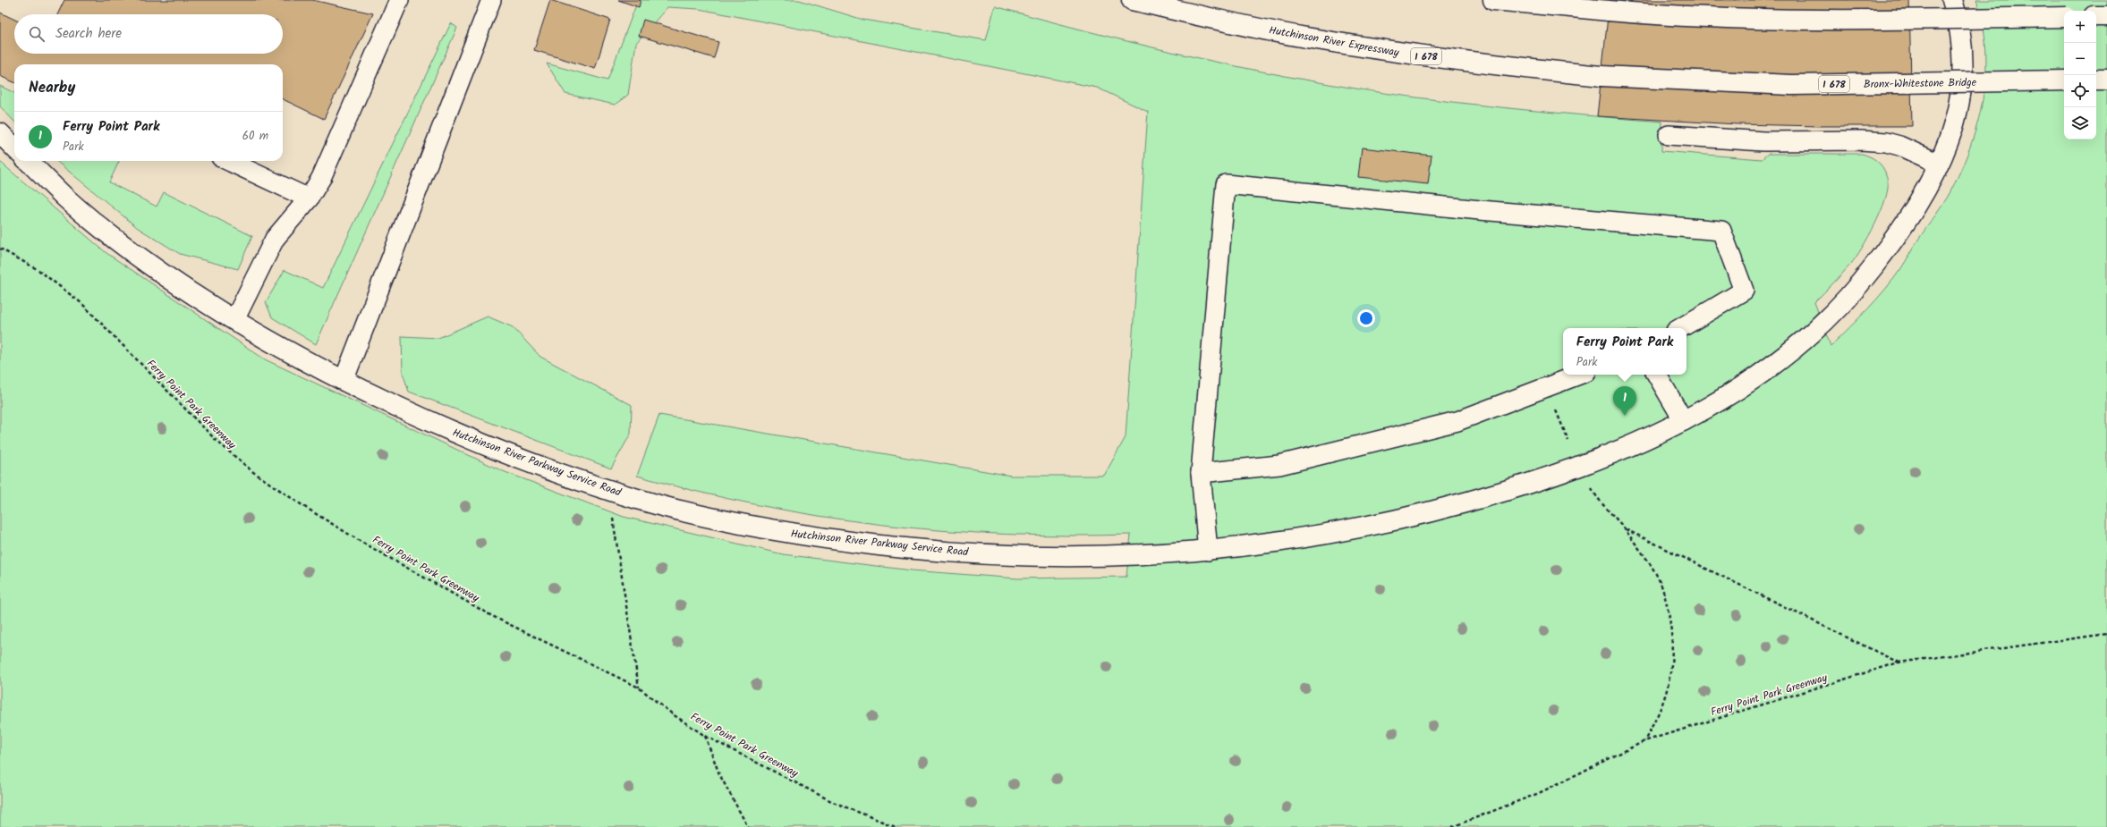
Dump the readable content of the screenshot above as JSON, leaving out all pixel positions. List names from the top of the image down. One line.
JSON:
{"streets":{"main road":["Hutchinson River Expressway","I 678","Bronx-Whitestone Bridge","Hutchinson River Parkway Service Road"],"path":["Ferry Point Park Greenway"]},"crossings":[["Hutchinson River Expressway","Bronx-Whitestone Bridge"]],"page":{"map_buttons":["+","−"],"search":"Search here","heading":"Nearby","list":[{"mark":"1","name":"Ferry Point Park","note":"Park","value":"60 m"}],"popup":["Ferry Point Park","Park"],"pins":"1"}}
